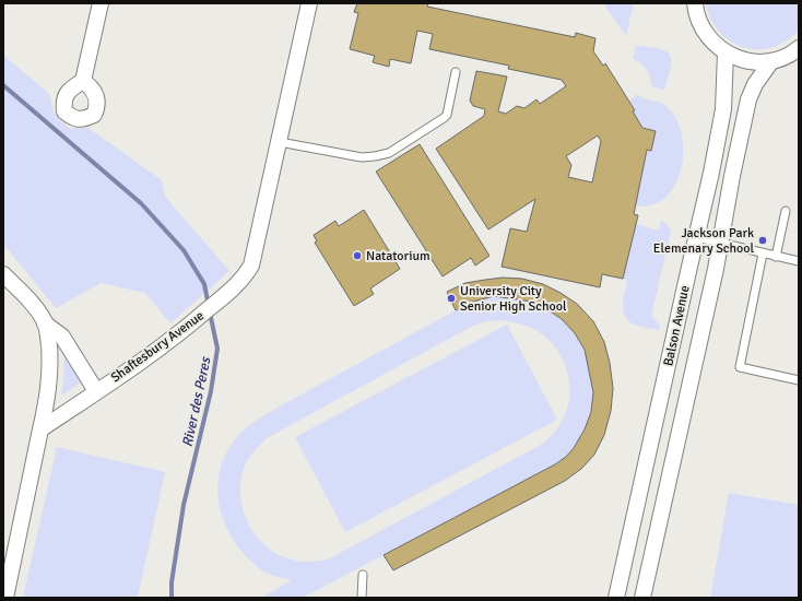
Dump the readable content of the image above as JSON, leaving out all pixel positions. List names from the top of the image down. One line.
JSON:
{"streets":{"street":["Balson Avenue","Shaftesbury Avenue"]},"water":["River des Peres"],"places":["Jackson Park Elemenary School","Natatorium","University City Senior High School"]}
